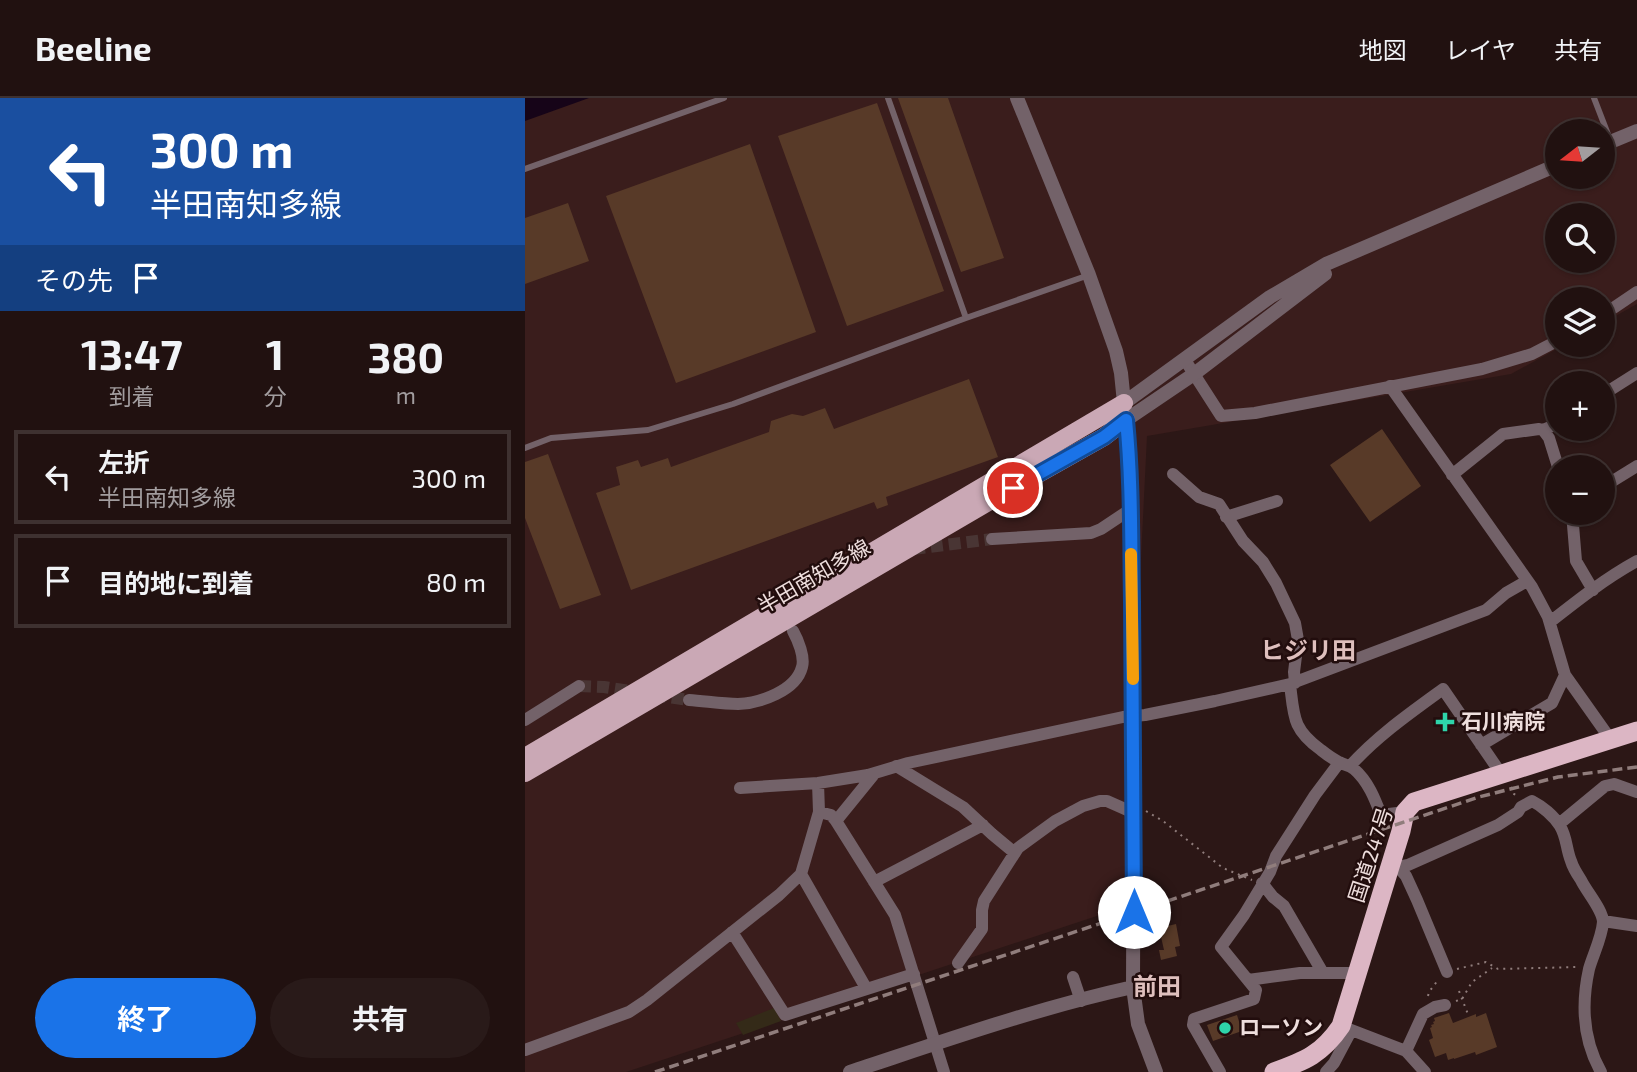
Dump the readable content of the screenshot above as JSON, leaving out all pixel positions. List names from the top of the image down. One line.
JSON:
{"streets":{"highway":["国道247号"],"main road":["半田南知多線"]},"districts":["ヒジリ田","前田"],"places":{"health":["石川病院"],"other":["ローソン"]},"north":"left","page":{"header":"Beeline","nav":["地図","レイヤ","共有"],"turn":["300 m","半田南知多線"],"map_buttons":["+","−"],"then":"その先","eta":["13:47","到着","1","分","380","m"],"list":[{"name":"左折","note":"半田南知多線","value":"300 m"},{"name":"目的地に到着","value":"80 m"}],"buttons":["終了","共有"]}}
